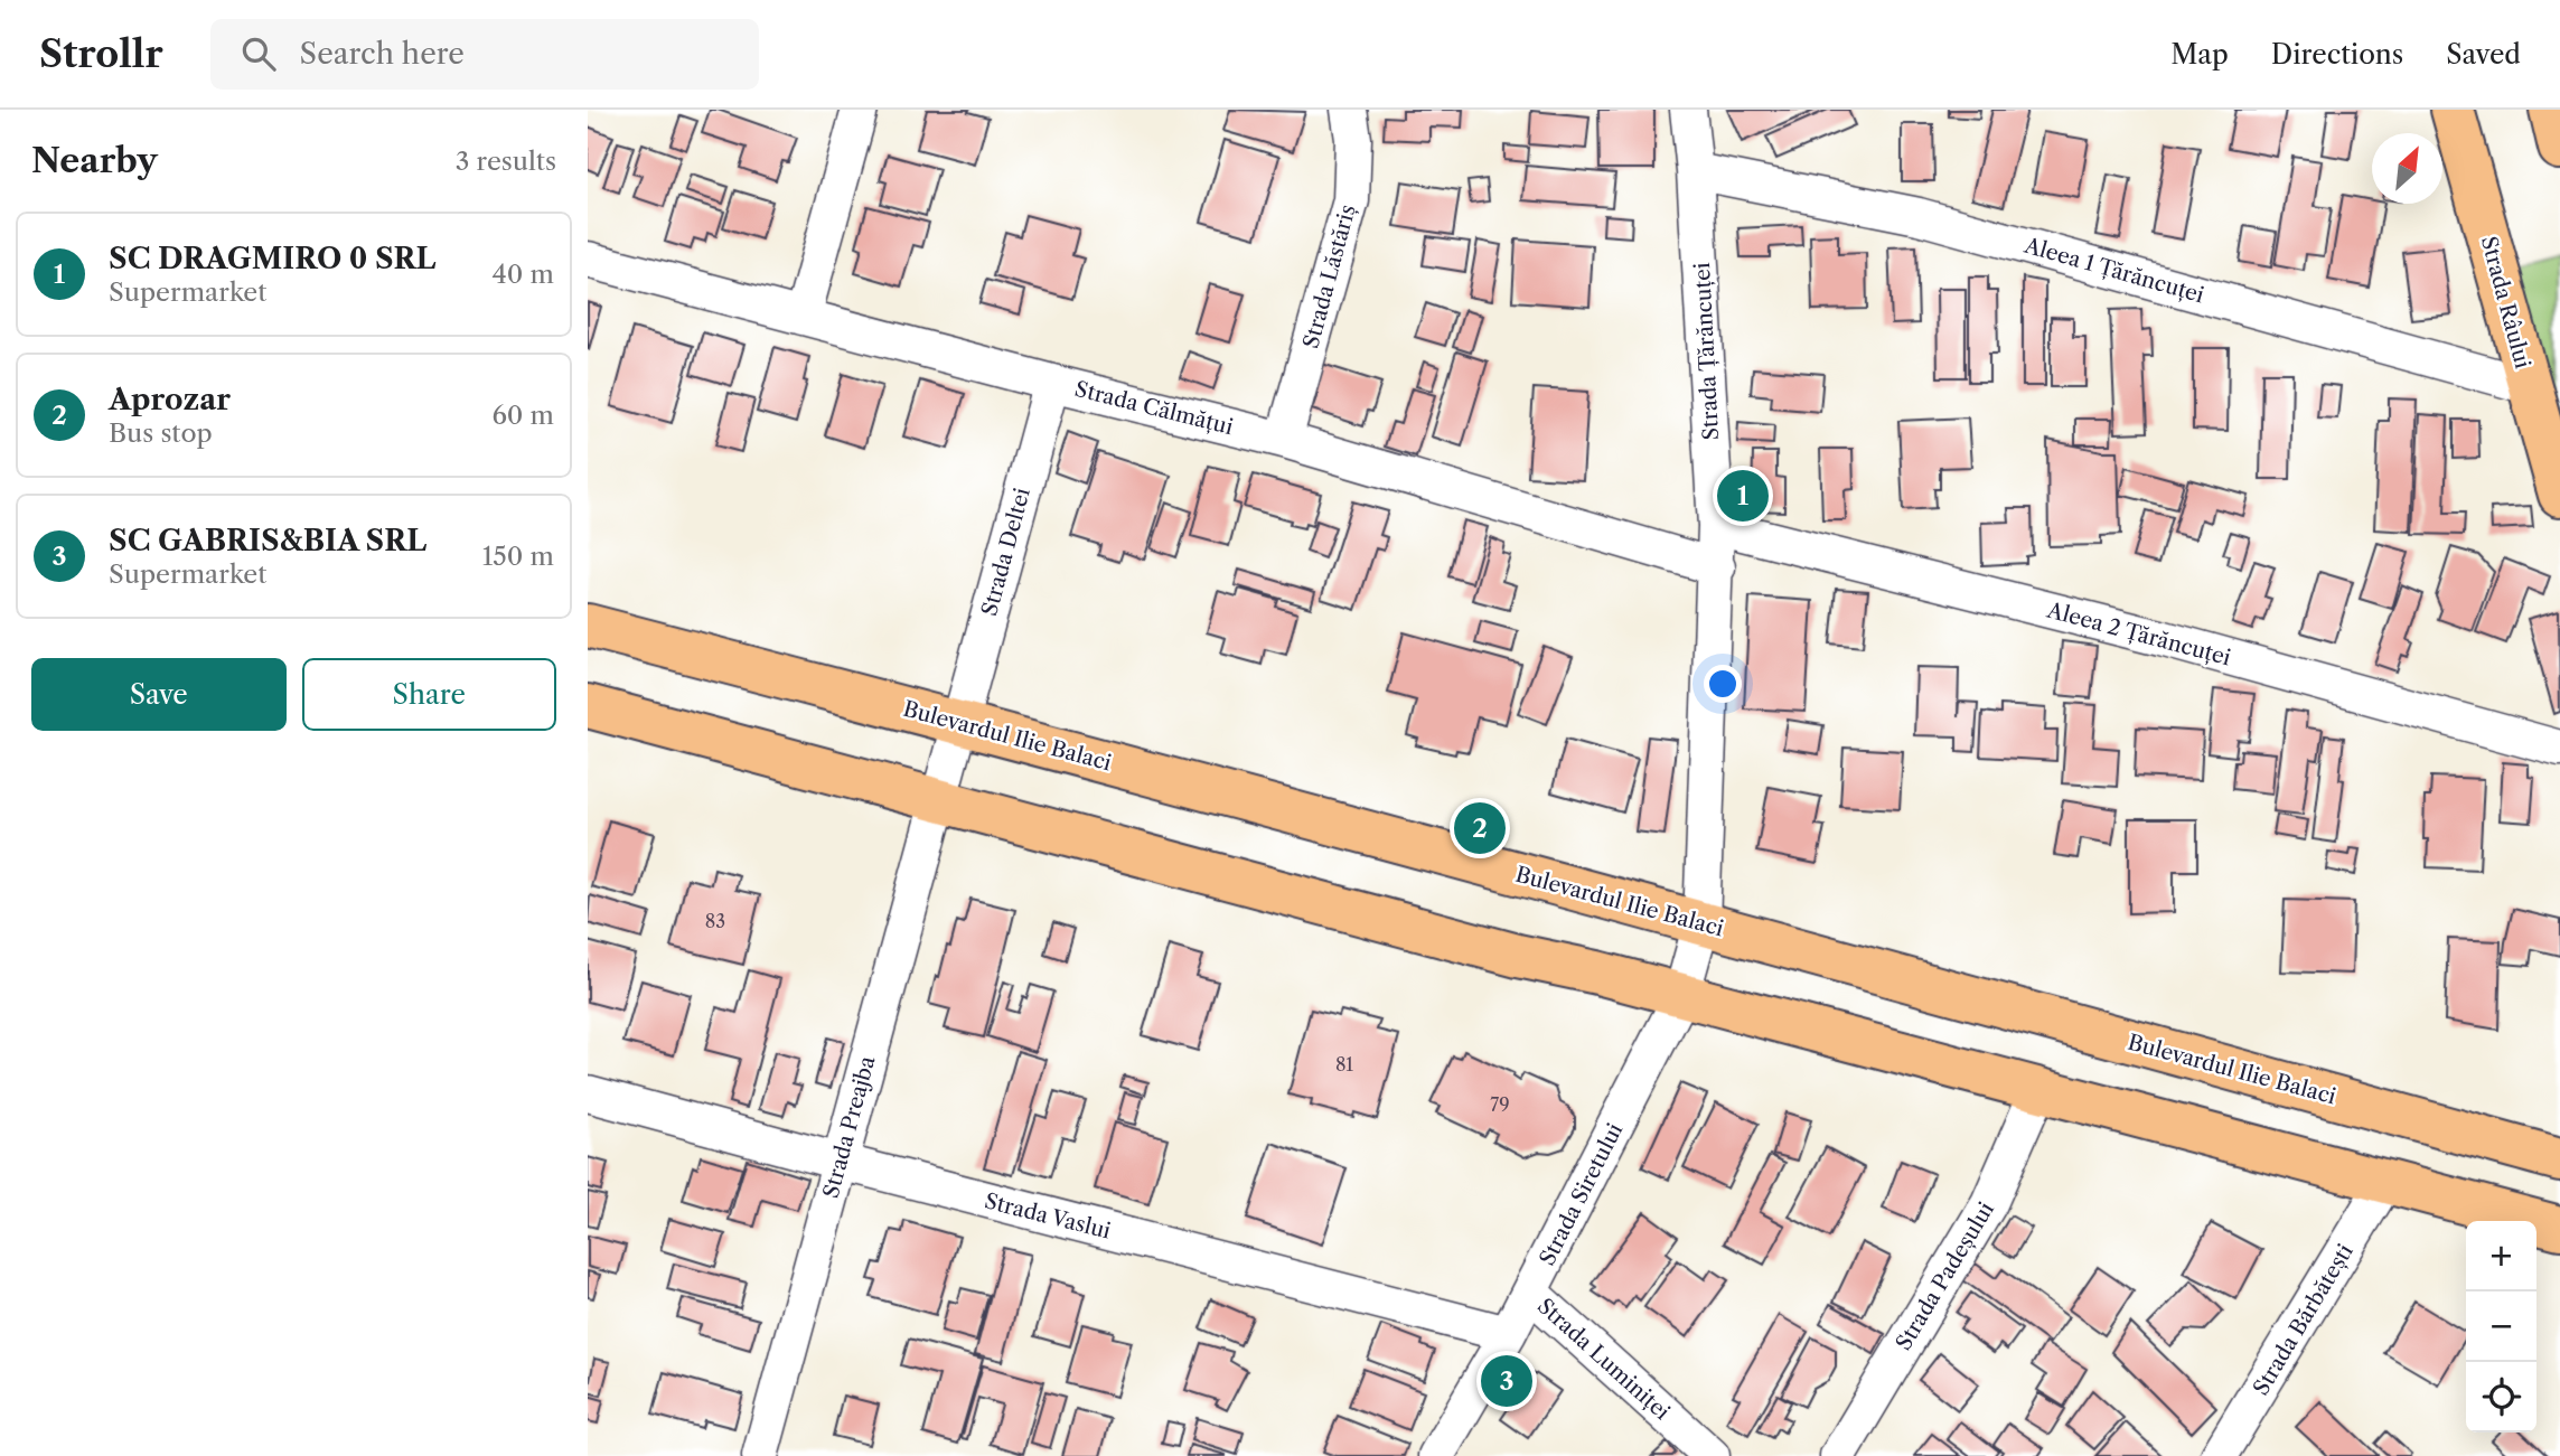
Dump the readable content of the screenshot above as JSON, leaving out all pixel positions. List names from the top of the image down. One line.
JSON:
{"streets":{"main road":["Strada Râului","Bulevardul Ilie Balaci"],"street":["Aleea 1 Țărăncuței","Strada Lăstăriș","Strada Țărăncuței","Strada Călmățui","Strada Deltei","Aleea 2 Țărăncuței","Strada Preajba","Strada Siretului","Strada Vaslui","Strada Padeșului","Strada Bărbătești","Strada Luminiței"]},"crossings":[["Aleea 1 Țărăncuței","Strada Râului"],["Aleea 1 Țărăncuței","Strada Țărăncuței"],["Strada Lăstăriș","Strada Călmățui"],["Strada Țărăncuței","Strada Călmățui"],["Strada Țărăncuței","Aleea 2 Țărăncuței"],["Strada Țărăncuței","Bulevardul Ilie Balaci"],["Strada Țărăncuței","Strada Siretului"],["Strada Călmățui","Strada Deltei"],["Strada Deltei","Bulevardul Ilie Balaci"],["Strada Deltei","Strada Preajba"],["Bulevardul Ilie Balaci","Strada Siretului"],["Strada Preajba","Strada Vaslui"],["Strada Siretului","Strada Vaslui"],["Strada Siretului","Strada Luminiței"]],"house_numbers":["83","81","79"],"north":"top right","page":{"header":"Strollr","search":"Search here","nav":["Map","Directions","Saved"],"heading":["Nearby","3 results"],"list":[{"mark":"1","name":"SC DRAGMIRO 0 SRL","note":"Supermarket","value":"40 m"},{"mark":"2","name":"Aprozar","note":"Bus stop","value":"60 m"},{"mark":"3","name":"SC GABRIS&BIA SRL","note":"Supermarket","value":"150 m"}],"pins":["1","2","3"],"buttons":["Save","Share"],"map_buttons":["+","−"]}}
